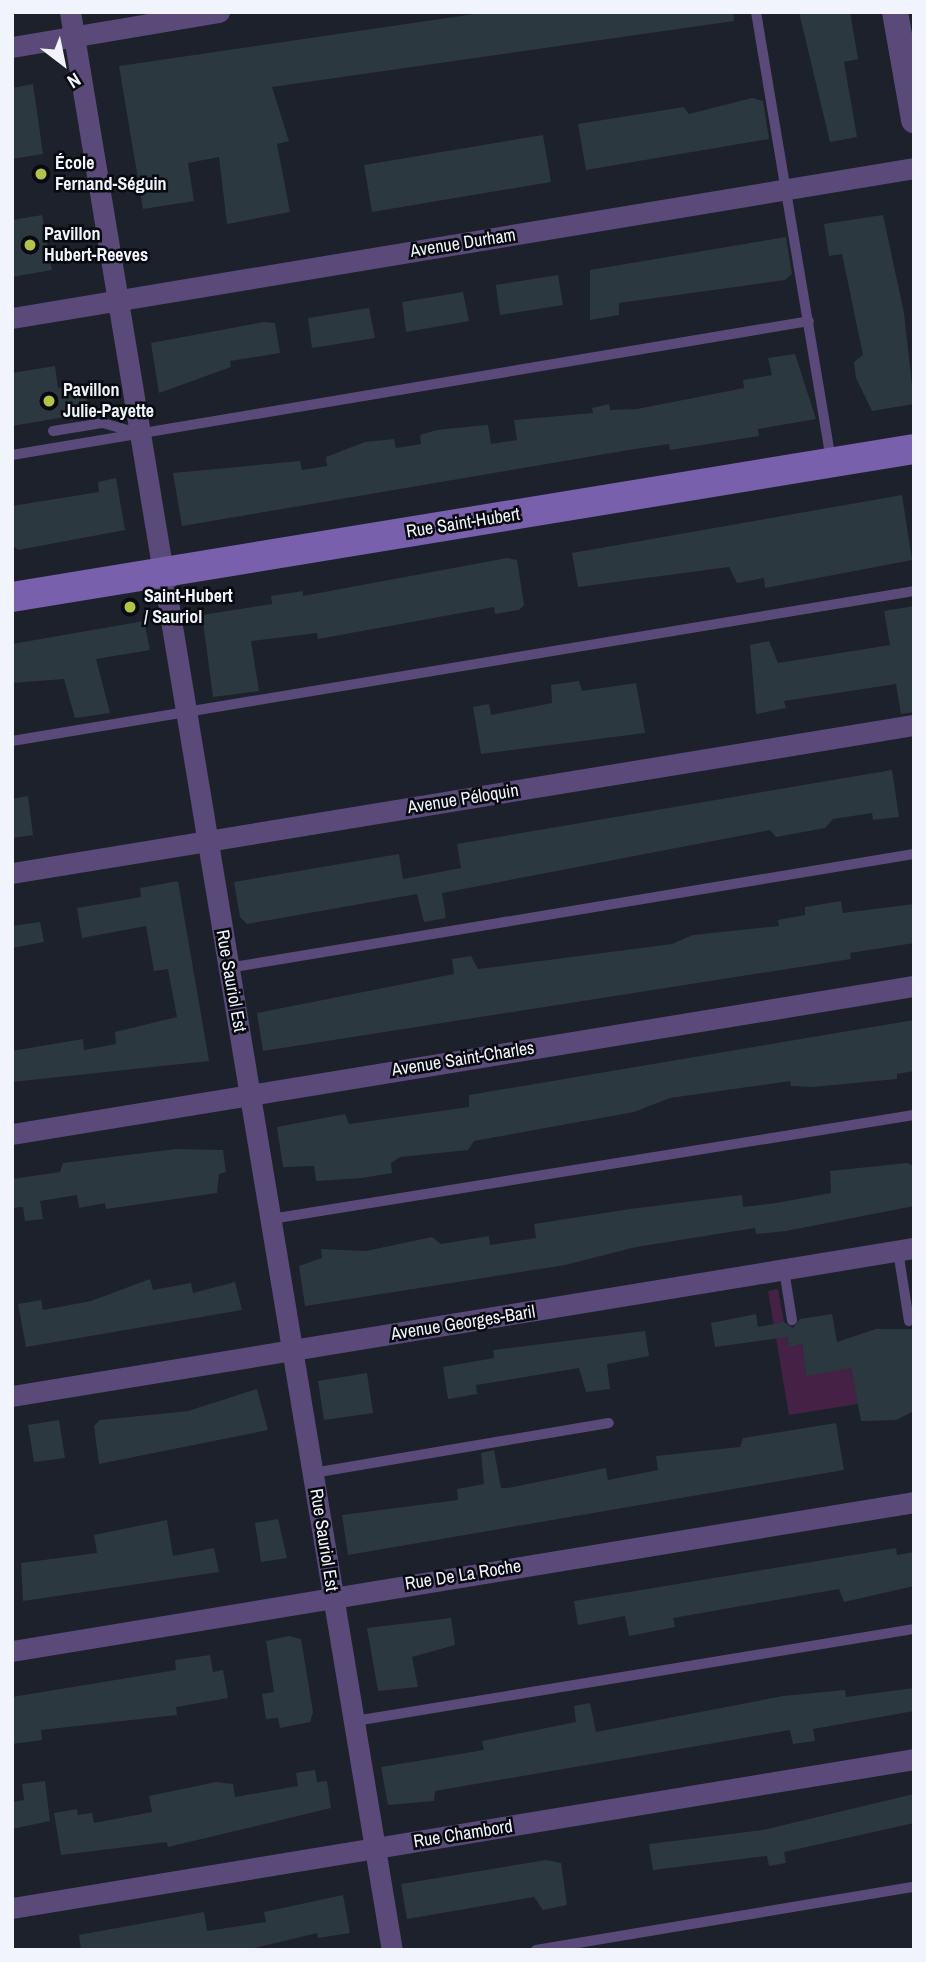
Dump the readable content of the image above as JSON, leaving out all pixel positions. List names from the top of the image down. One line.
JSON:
{"streets":{"main road":["Rue Saint-Hubert"],"street":["Avenue Durham","Avenue Péloquin","Rue Sauriol Est","Avenue Saint-Charles","Avenue Georges-Baril","Rue De La Roche","Rue Chambord"]},"crossings":[["Avenue Durham","Rue Sauriol Est"],["Rue Saint-Hubert","Rue Sauriol Est"],["Avenue Péloquin","Rue Sauriol Est"],["Rue Sauriol Est","Avenue Saint-Charles"],["Rue Sauriol Est","Avenue Georges-Baril"],["Rue Sauriol Est","Rue De La Roche"],["Rue Sauriol Est","Rue Chambord"]],"places":["École Fernand-Séguin","Pavillon Hubert-Reeves","Pavillon Julie-Payette","Saint-Hubert / Sauriol"],"north":"bottom right"}
